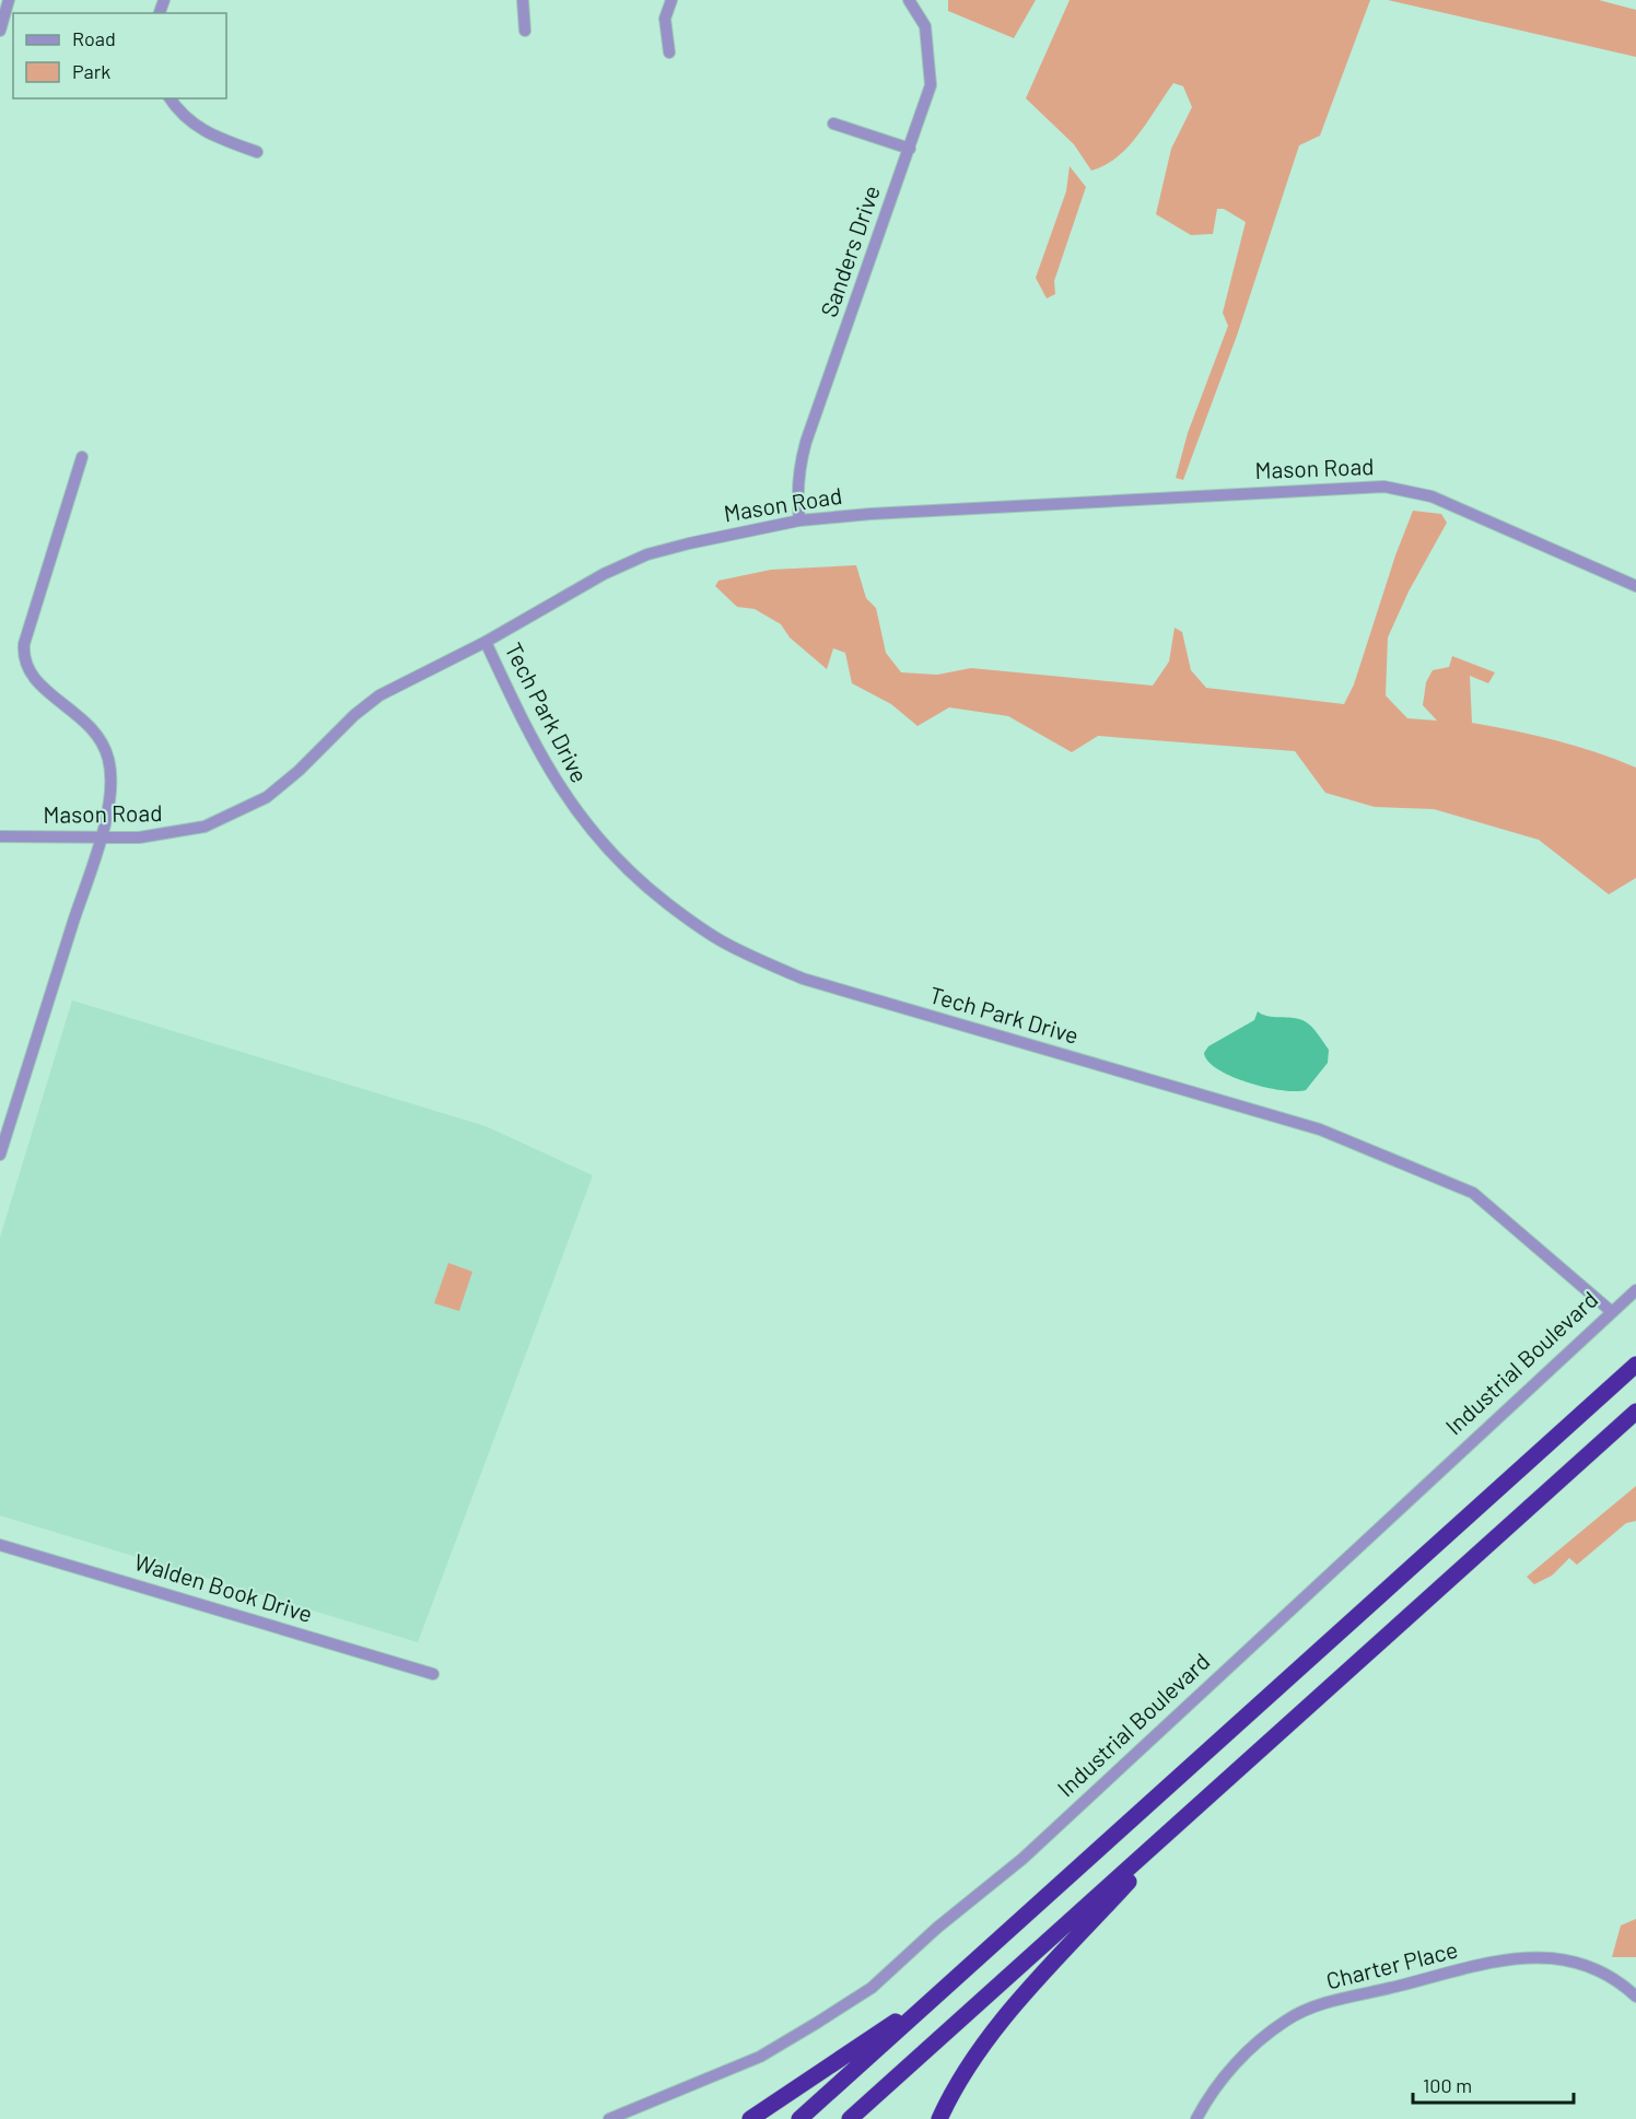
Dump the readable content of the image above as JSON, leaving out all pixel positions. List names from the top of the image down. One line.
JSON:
{"streets":{"street":["Sanders Drive","Mason Road","Tech Park Drive","Industrial Boulevard","Walden Book Drive","Charter Place"]},"crossings":[["Sanders Drive","Mason Road"],["Mason Road","Tech Park Drive"],["Tech Park Drive","Industrial Boulevard"]],"legend":["Road","Park"],"scale_bar":"100 m"}
